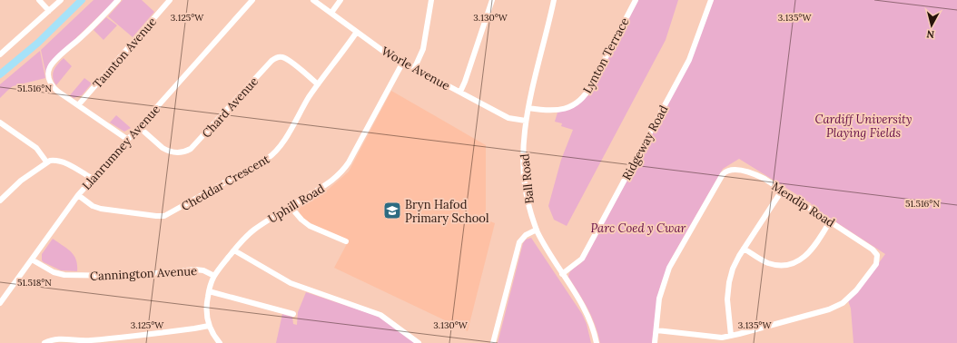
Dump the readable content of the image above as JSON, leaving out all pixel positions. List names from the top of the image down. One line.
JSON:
{"streets":{"street":["Taunton Avenue","Lynton Terrace","Worle Avenue","Chard Avenue","Ridgeway Road","Llanrumney Avenue","Ball Road","Cheddar Crescent","Uphill Road","Mendip Road","Cannington Avenue"]},"crossings":[["Lynton Terrace","Ball Road"],["Worle Avenue","Ball Road"],["Worle Avenue","Cheddar Crescent"],["Worle Avenue","Uphill Road"],["Chard Avenue","Llanrumney Avenue"],["Chard Avenue","Cheddar Crescent"],["Ridgeway Road","Ball Road"],["Llanrumney Avenue","Cheddar Crescent"],["Llanrumney Avenue","Cannington Avenue"],["Uphill Road","Cannington Avenue"]],"parks":["Cardiff University Playing Fields","Parc Coed y Cwar"],"places":{"school or university":["Bryn Hafod Primary School"]},"north":"bottom","coordinates":["3.125°W","3.130°W","3.135°W","51.516°N","51.518°N"]}
